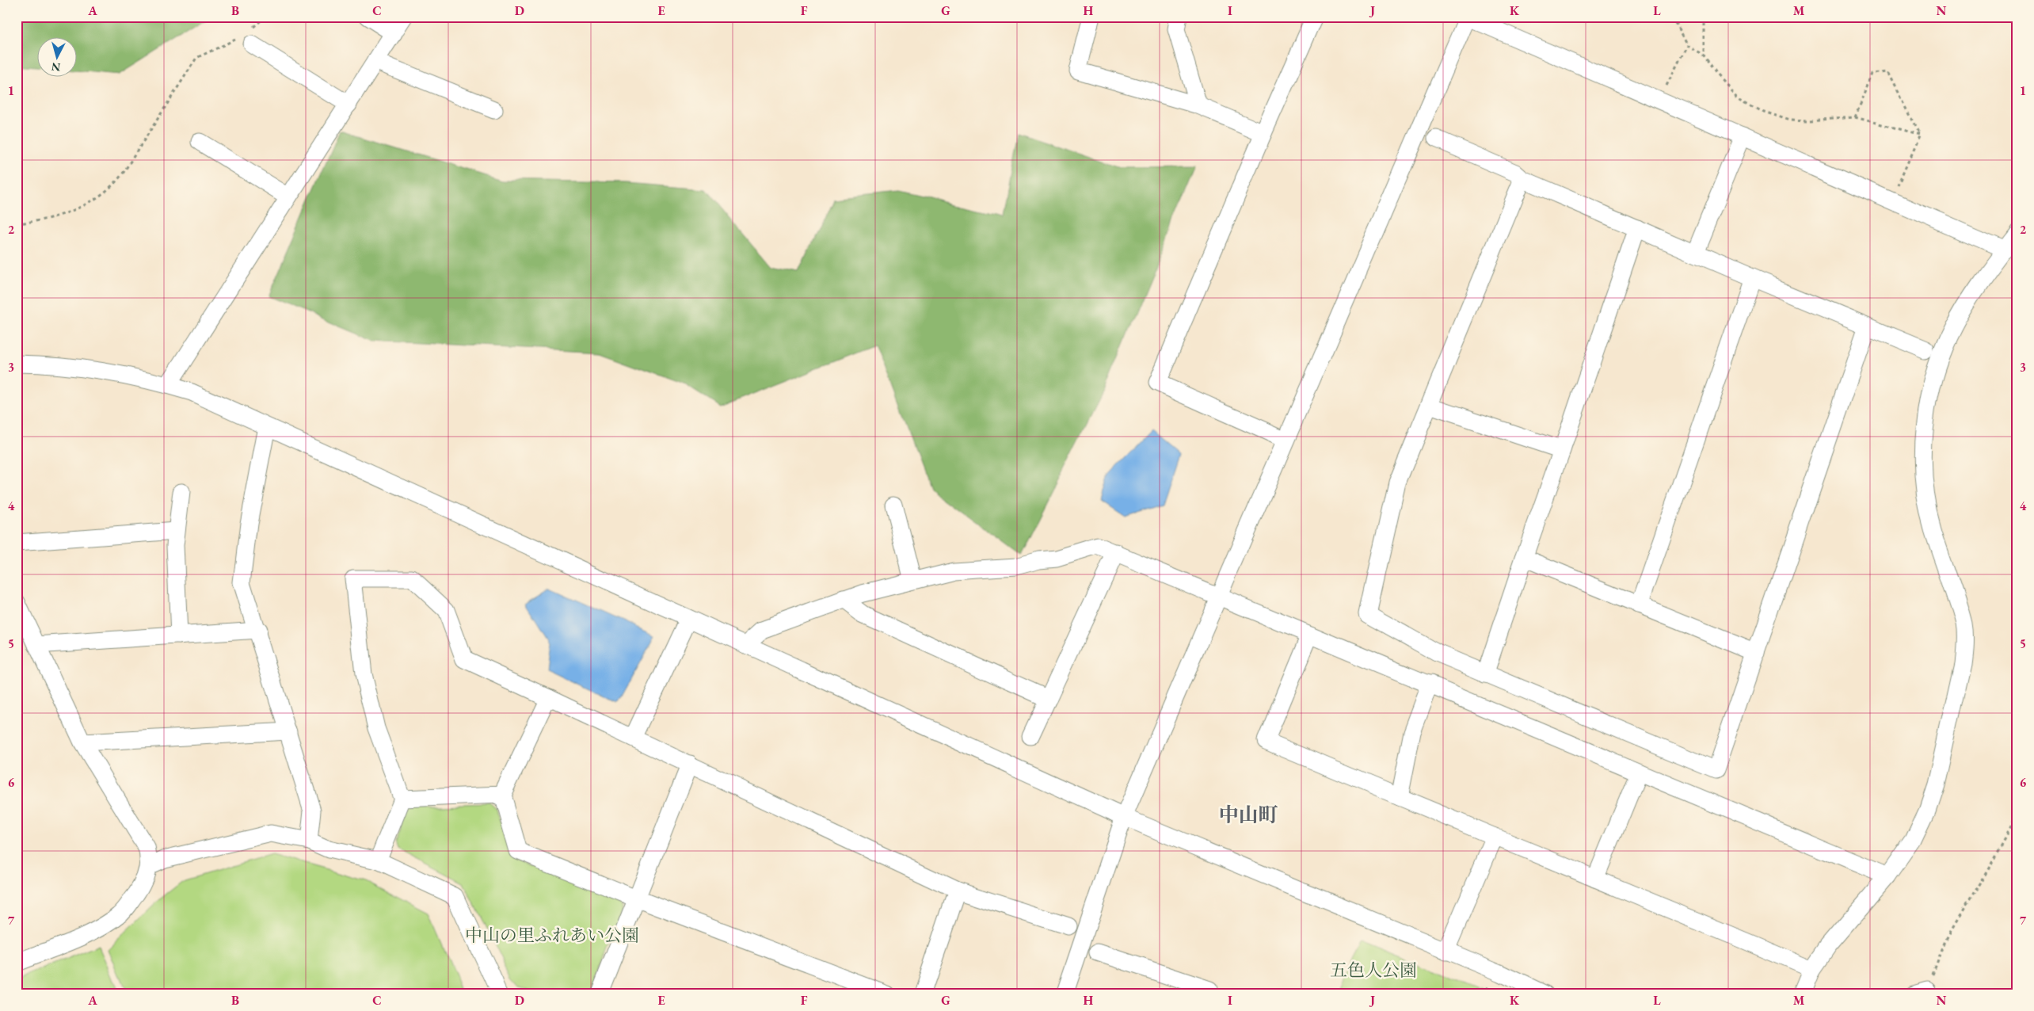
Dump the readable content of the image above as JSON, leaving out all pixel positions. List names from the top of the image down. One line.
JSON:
{"districts":["中山町"],"parks":["中山の里ふれあい公園","五色人公園"],"north":"bottom","grid":{"columns":["A","B","C","D","E","F","G","H","I","J","K","L","M","N"],"rows":["1","2","3","4","5","6","7"]}}
